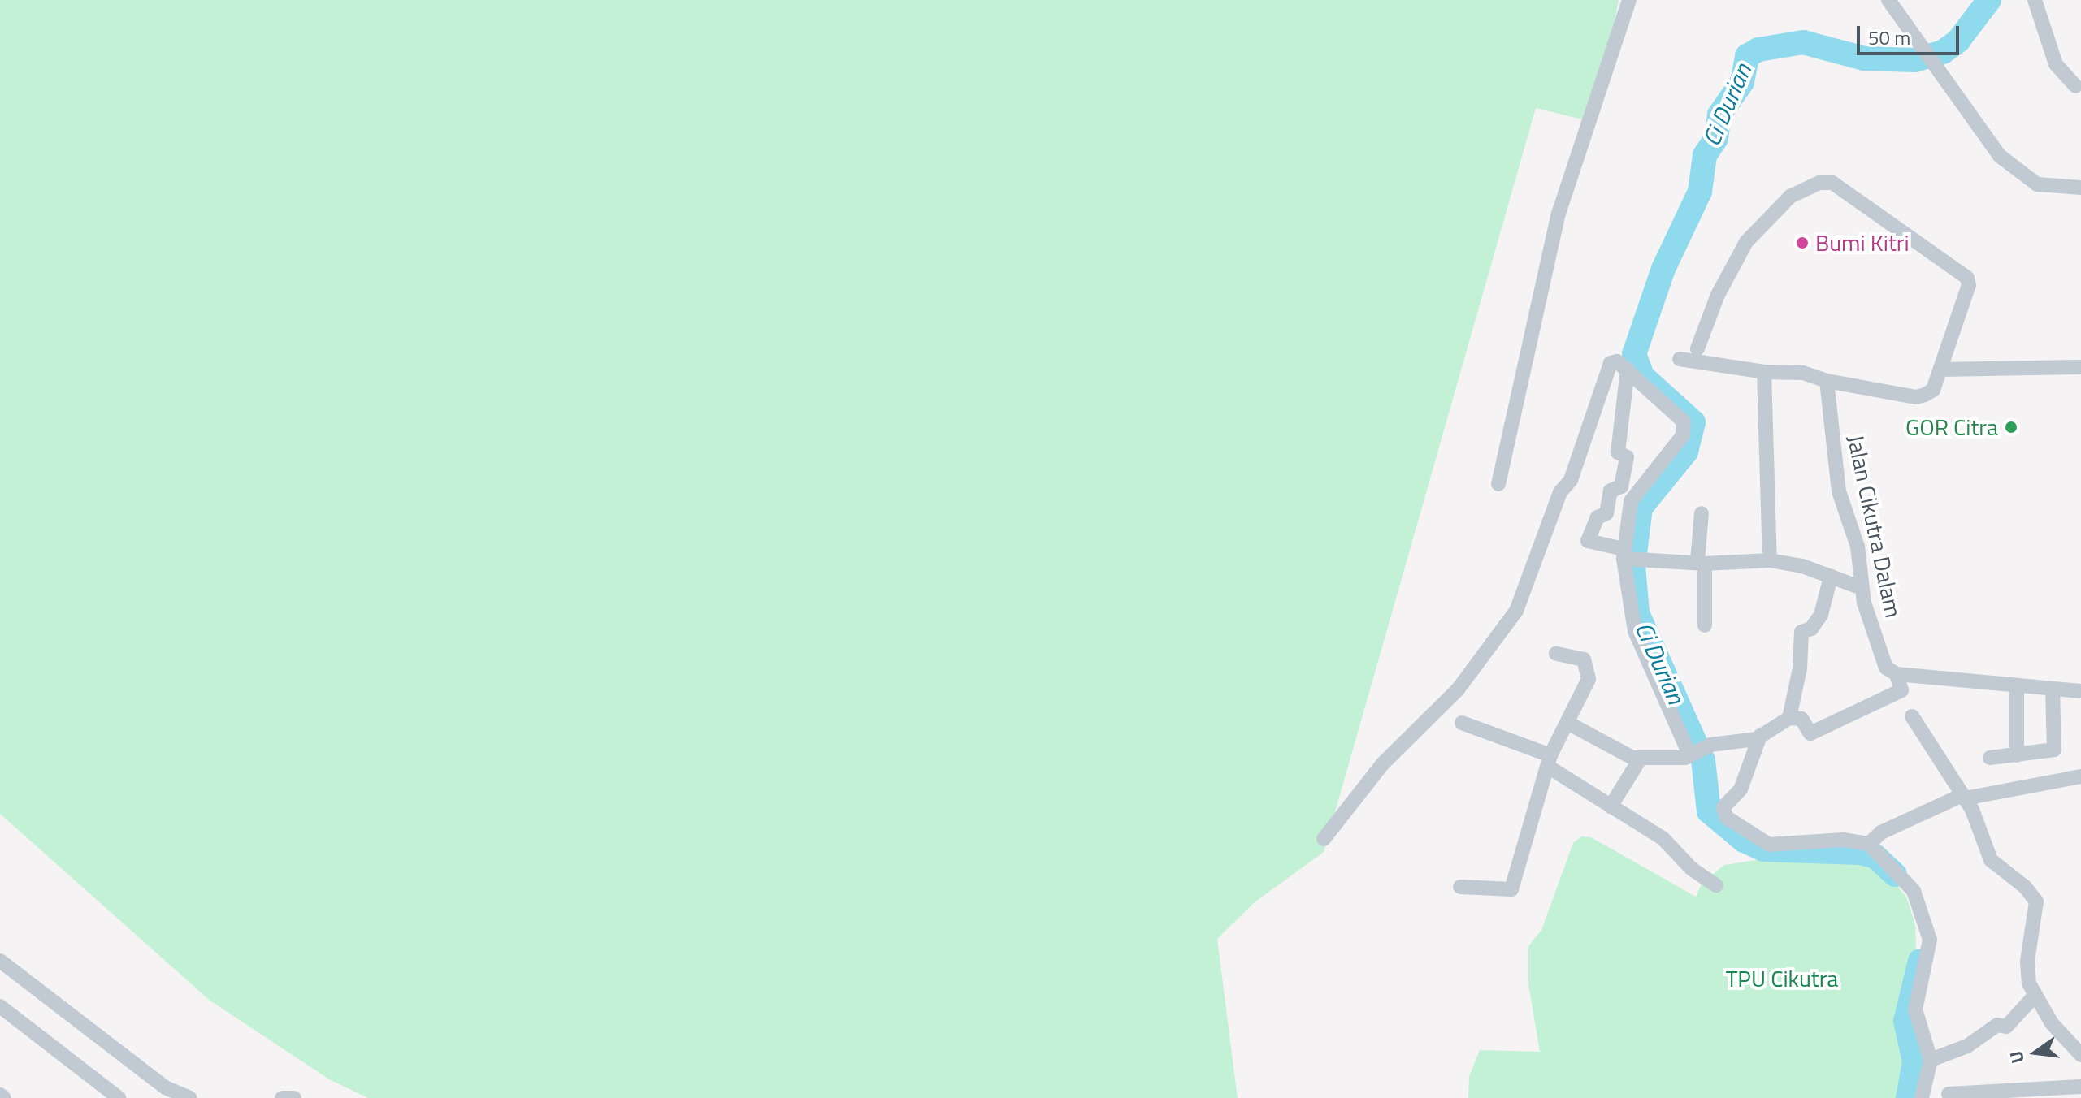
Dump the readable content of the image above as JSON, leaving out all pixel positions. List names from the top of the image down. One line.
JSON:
{"streets":{"street":["Jalan Cikutra Dalam"]},"water":["Ci Durian"],"parks":["TPU Cikutra"],"places":["Bumi Kitri","GOR Citra"],"scale_bar":"50 m","north":"left"}
